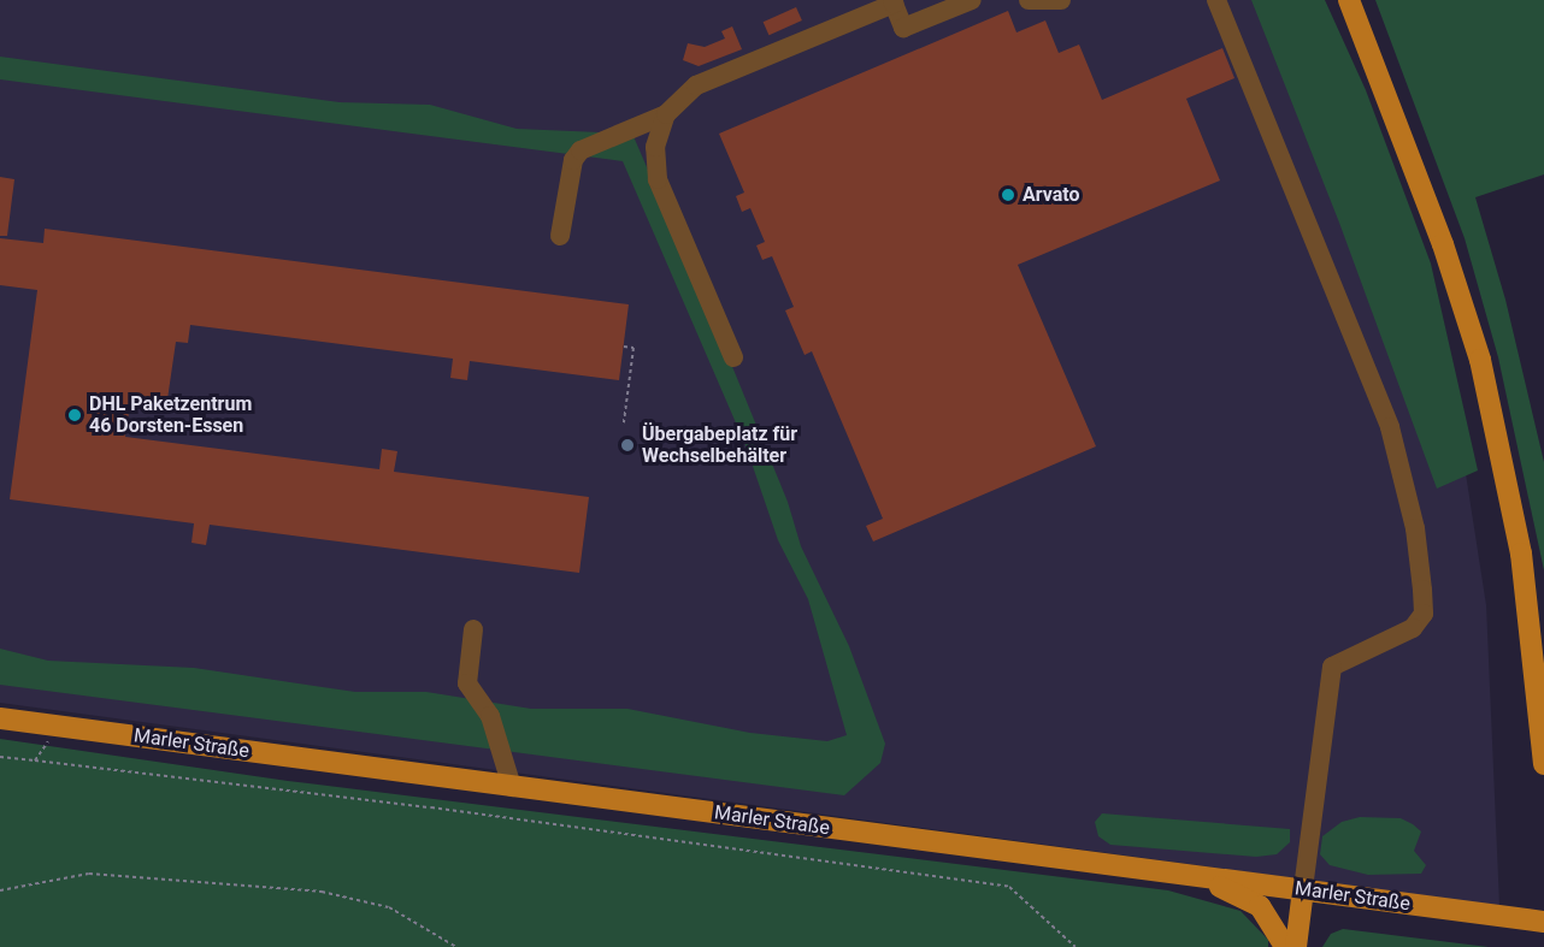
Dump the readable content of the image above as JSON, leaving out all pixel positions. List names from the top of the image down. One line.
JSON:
{"streets":{"main road":["Marler Straße"]},"places":["Arvato","DHL Paketzentrum 46 Dorsten-Essen","Übergabeplatz für Wechselbehälter"]}
